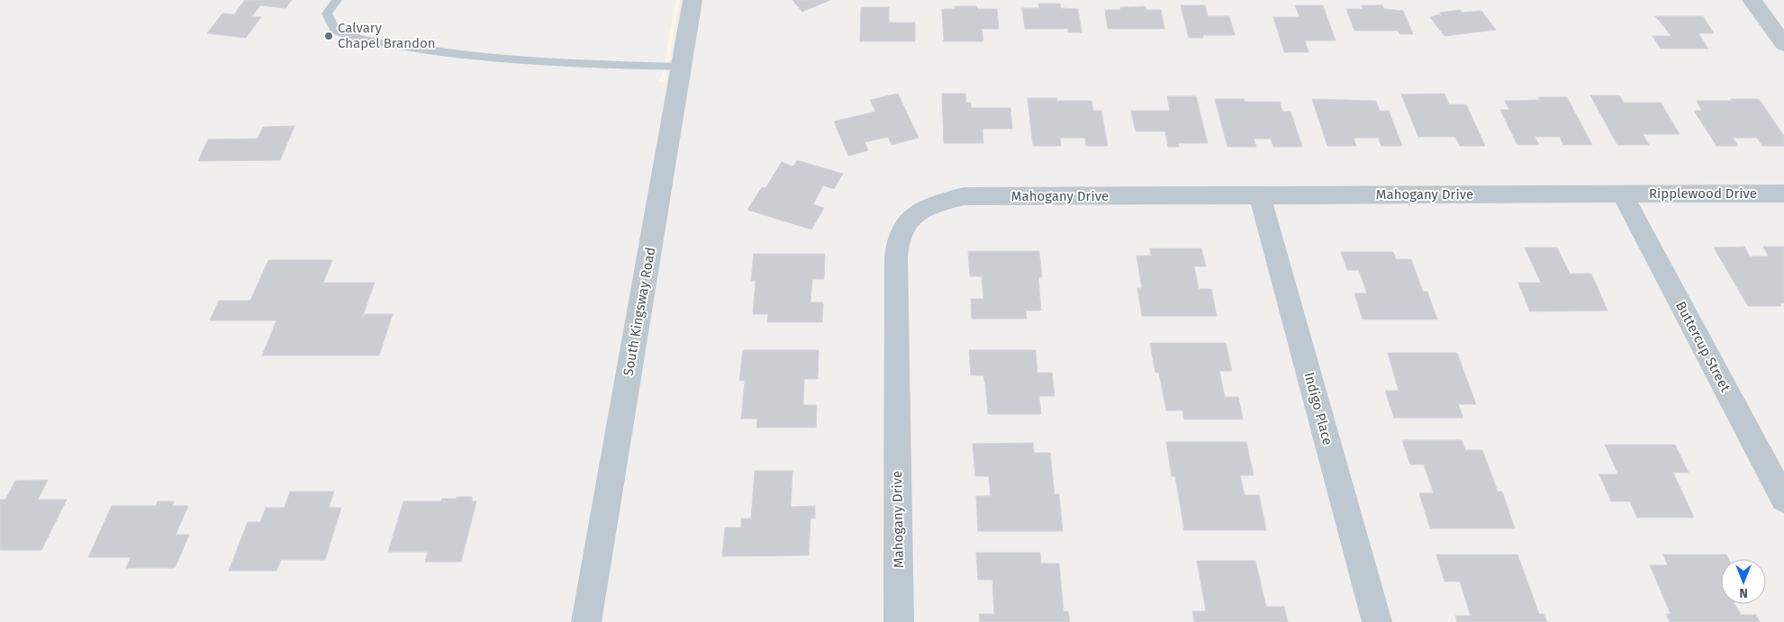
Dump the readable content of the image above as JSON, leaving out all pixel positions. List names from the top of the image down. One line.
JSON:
{"streets":{"street":["Ripplewood Drive","Mahogany Drive","South Kingsway Road","Buttercup Street","Indigo Place"]},"crossings":[["Ripplewood Drive","Mahogany Drive"],["Ripplewood Drive","Buttercup Street"],["Mahogany Drive","Buttercup Street"],["Mahogany Drive","Indigo Place"]],"places":["Calvary Chapel Brandon"],"north":"bottom"}
